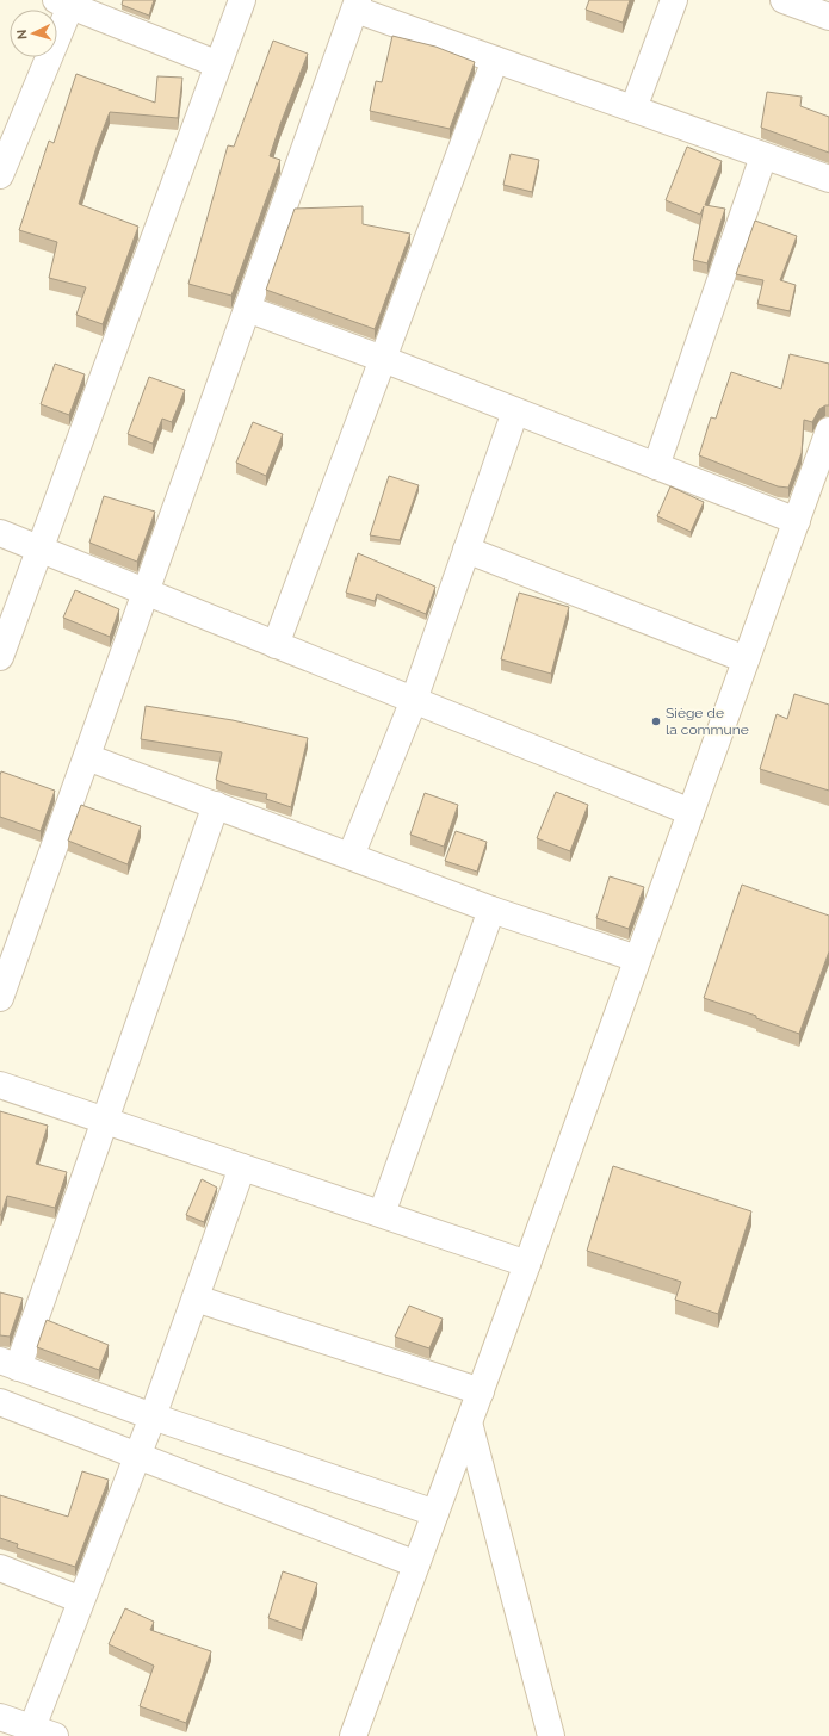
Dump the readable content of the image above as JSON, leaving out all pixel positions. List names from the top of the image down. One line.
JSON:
{"places":["Siège de la commune"],"north":"left"}
